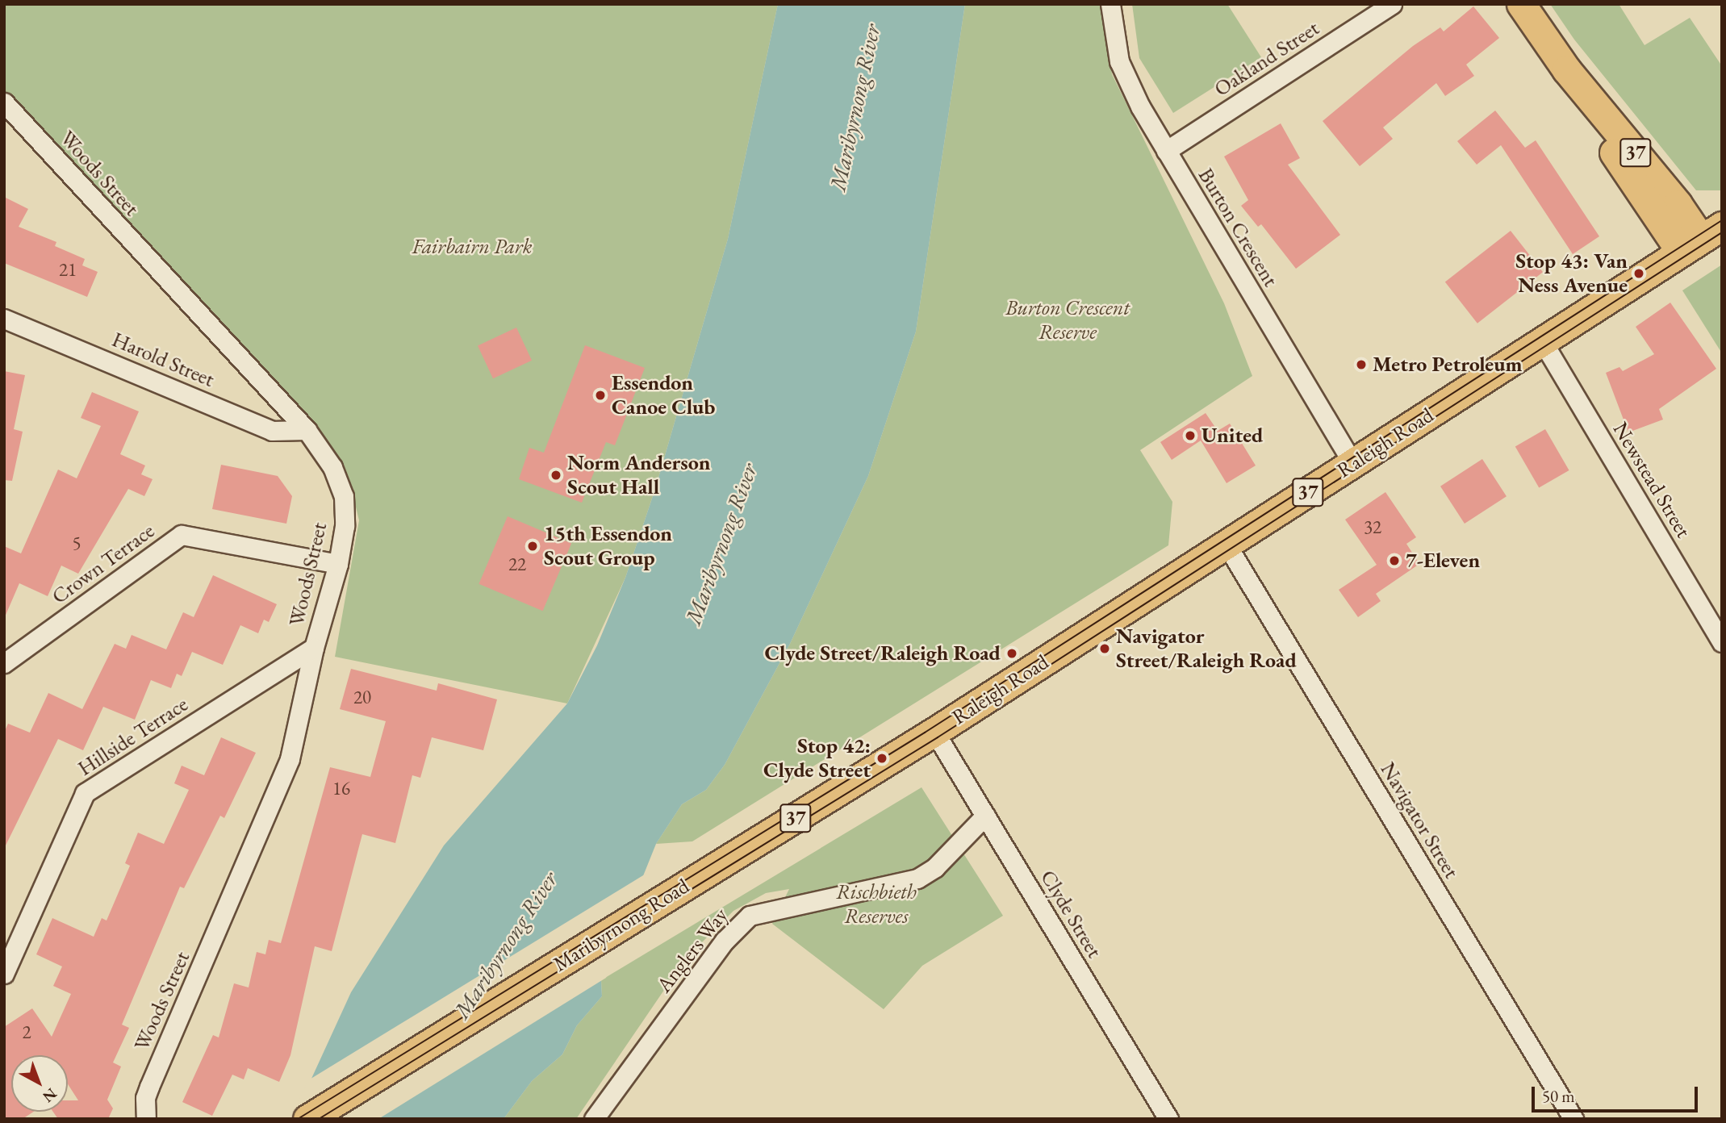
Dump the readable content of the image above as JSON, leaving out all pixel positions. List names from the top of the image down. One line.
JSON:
{"streets":{"main road":["37","Raleigh Road","Maribyrnong Road"],"street":["Oakland Street","Woods Street","Burton Crescent","Harold Street","Newstead Street","Crown Terrace","Hillside Terrace","Navigator Street","Clyde Street","Anglers Way"]},"crossings":[["Oakland Street","Burton Crescent"],["37","Raleigh Road"],["Woods Street","Harold Street"],["Woods Street","Crown Terrace"],["Woods Street","Hillside Terrace"],["Burton Crescent","Raleigh Road"],["Raleigh Road","Newstead Street"],["Raleigh Road","Navigator Street"],["Raleigh Road","Clyde Street"],["Raleigh Road","Maribyrnong Road"],["Clyde Street","Maribyrnong Road"],["Clyde Street","Anglers Way"]],"water":["Maribyrnong River"],"parks":["Fairbairn Park","Burton Crescent Reserve","Rischbieth Reserves"],"places":["Stop 43: Van Ness Avenue","Metro Petroleum","Essendon Canoe Club","United","Norm Anderson Scout Hall","15th Essendon Scout Group","7-Eleven","Navigator Street/Raleigh Road","Clyde Street/Raleigh Road","Stop 42: Clyde Street"],"house_numbers":["21","32","5","22","20","16","2"],"scale_bar":"50 m","north":"bottom right"}
